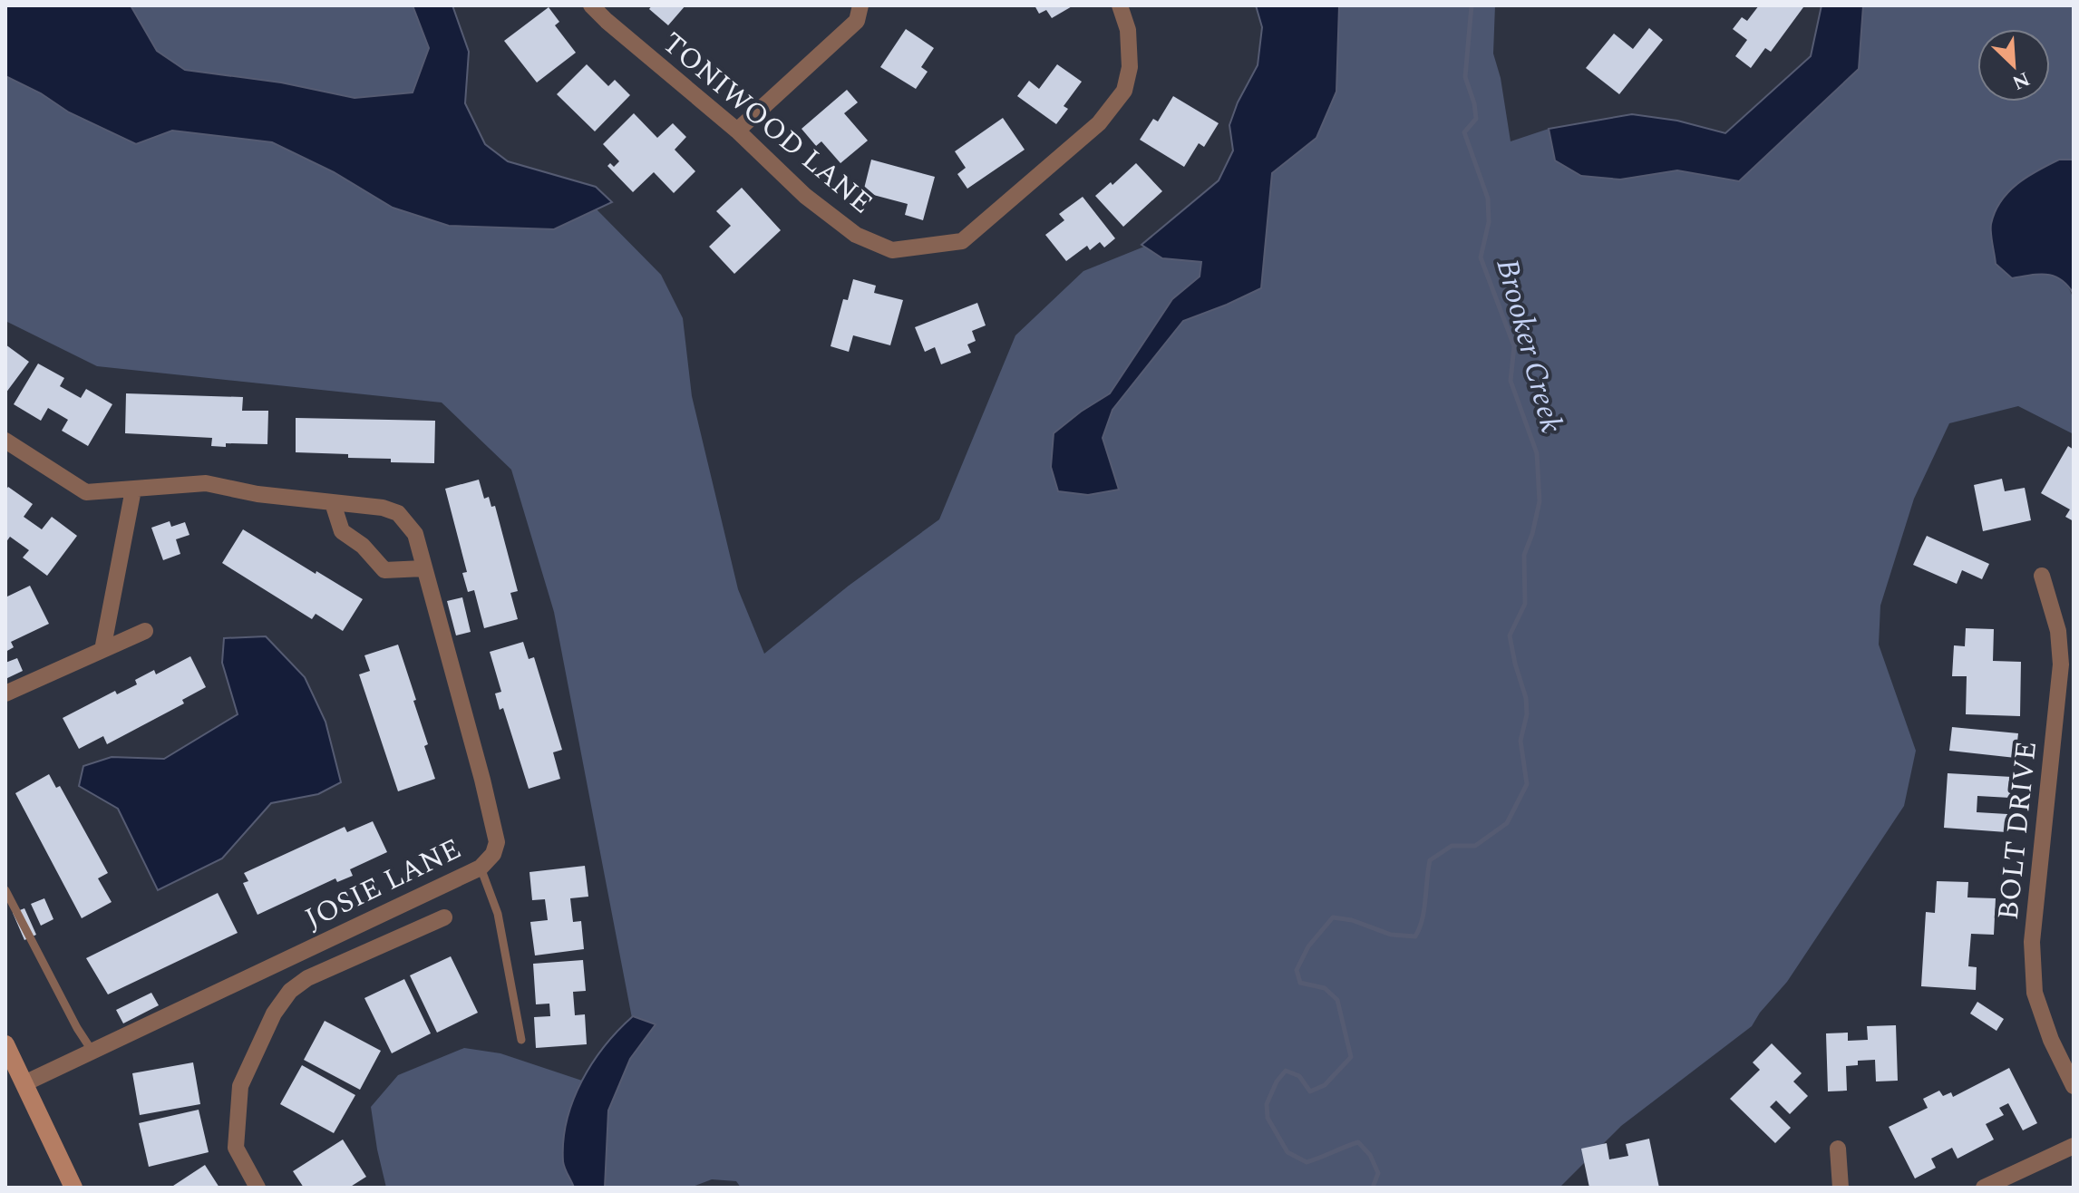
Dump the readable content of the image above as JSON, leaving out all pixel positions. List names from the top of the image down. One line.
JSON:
{"streets":{"street":["TONIWOOD LANE","BOLT DRIVE","JOSIE LANE"]},"water":["Brooker Creek"],"north":"bottom right"}
